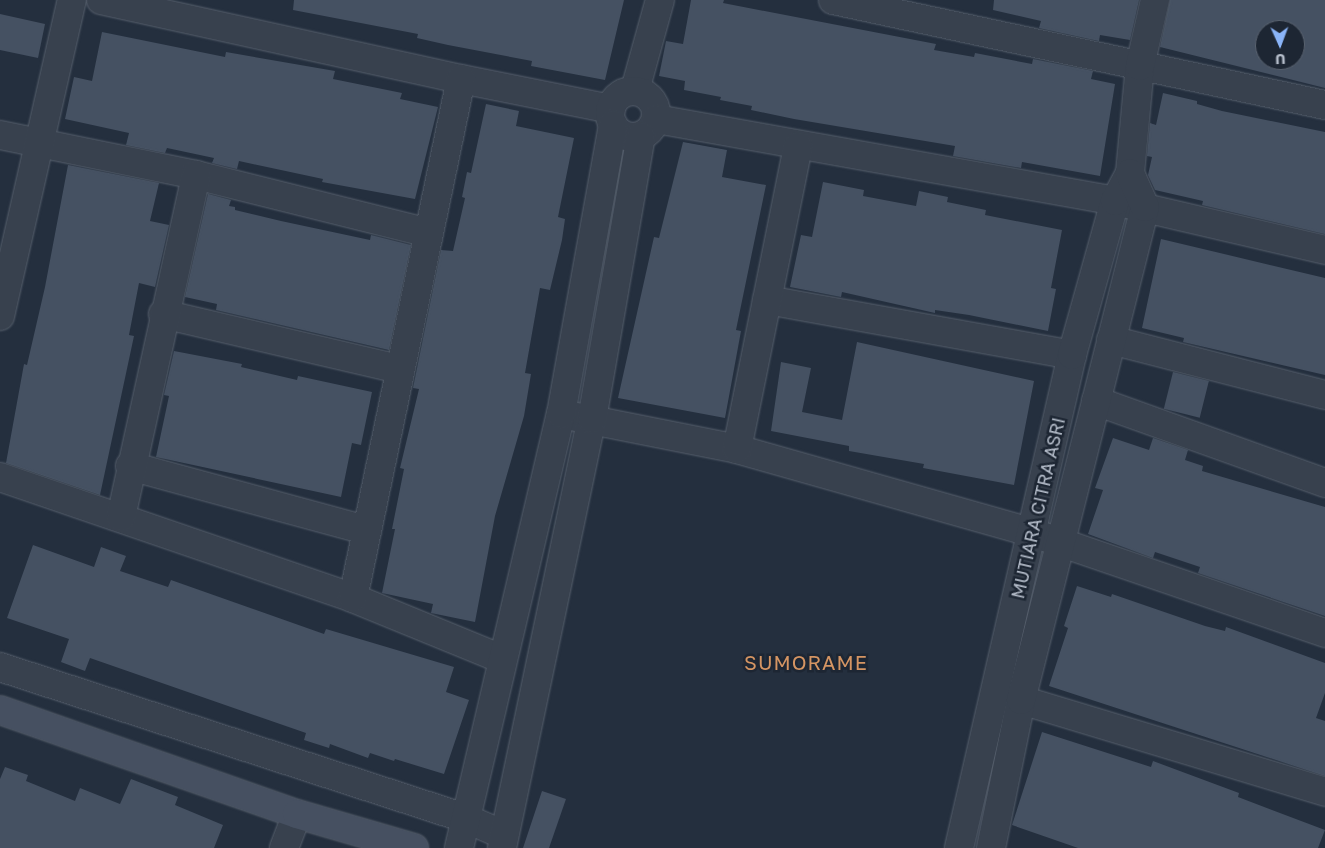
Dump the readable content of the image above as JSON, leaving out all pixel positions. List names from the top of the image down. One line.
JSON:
{"streets":{"street":["MUTIARA CITRA ASRI"]},"districts":["SUMORAME"],"north":"bottom"}
